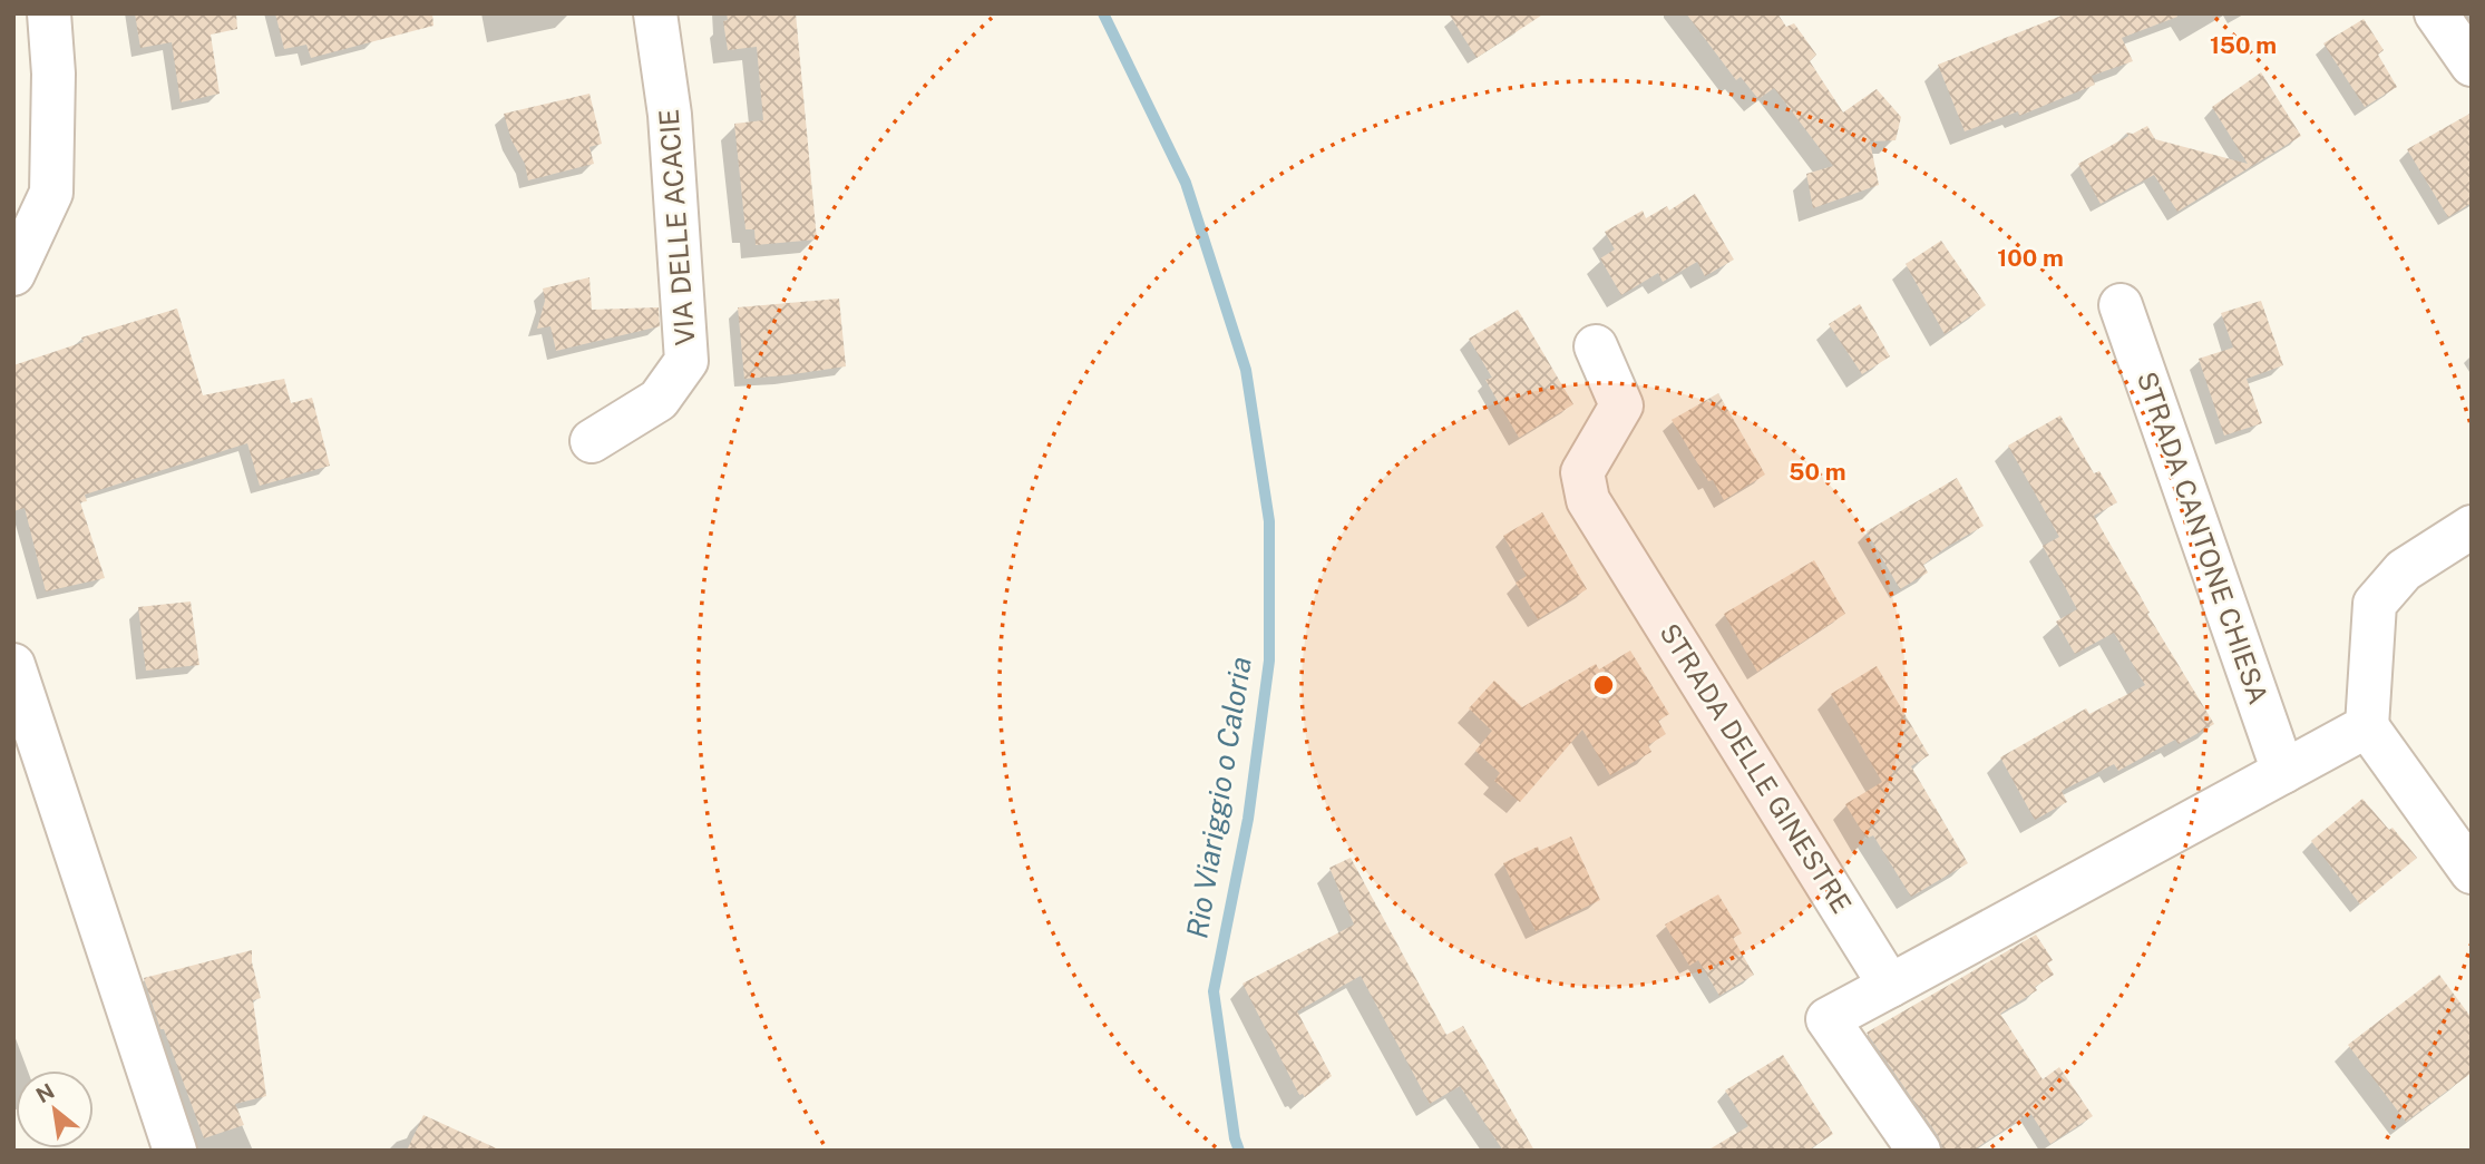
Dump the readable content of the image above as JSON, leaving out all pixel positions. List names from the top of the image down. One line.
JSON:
{"streets":{"street":["VIA DELLE ACACIE","STRADA CANTONE CHIESA","STRADA DELLE GINESTRE"]},"water":["Rio Viariggio o Caloria"],"north":"top left","rings":["150 m","100 m","50 m"]}
